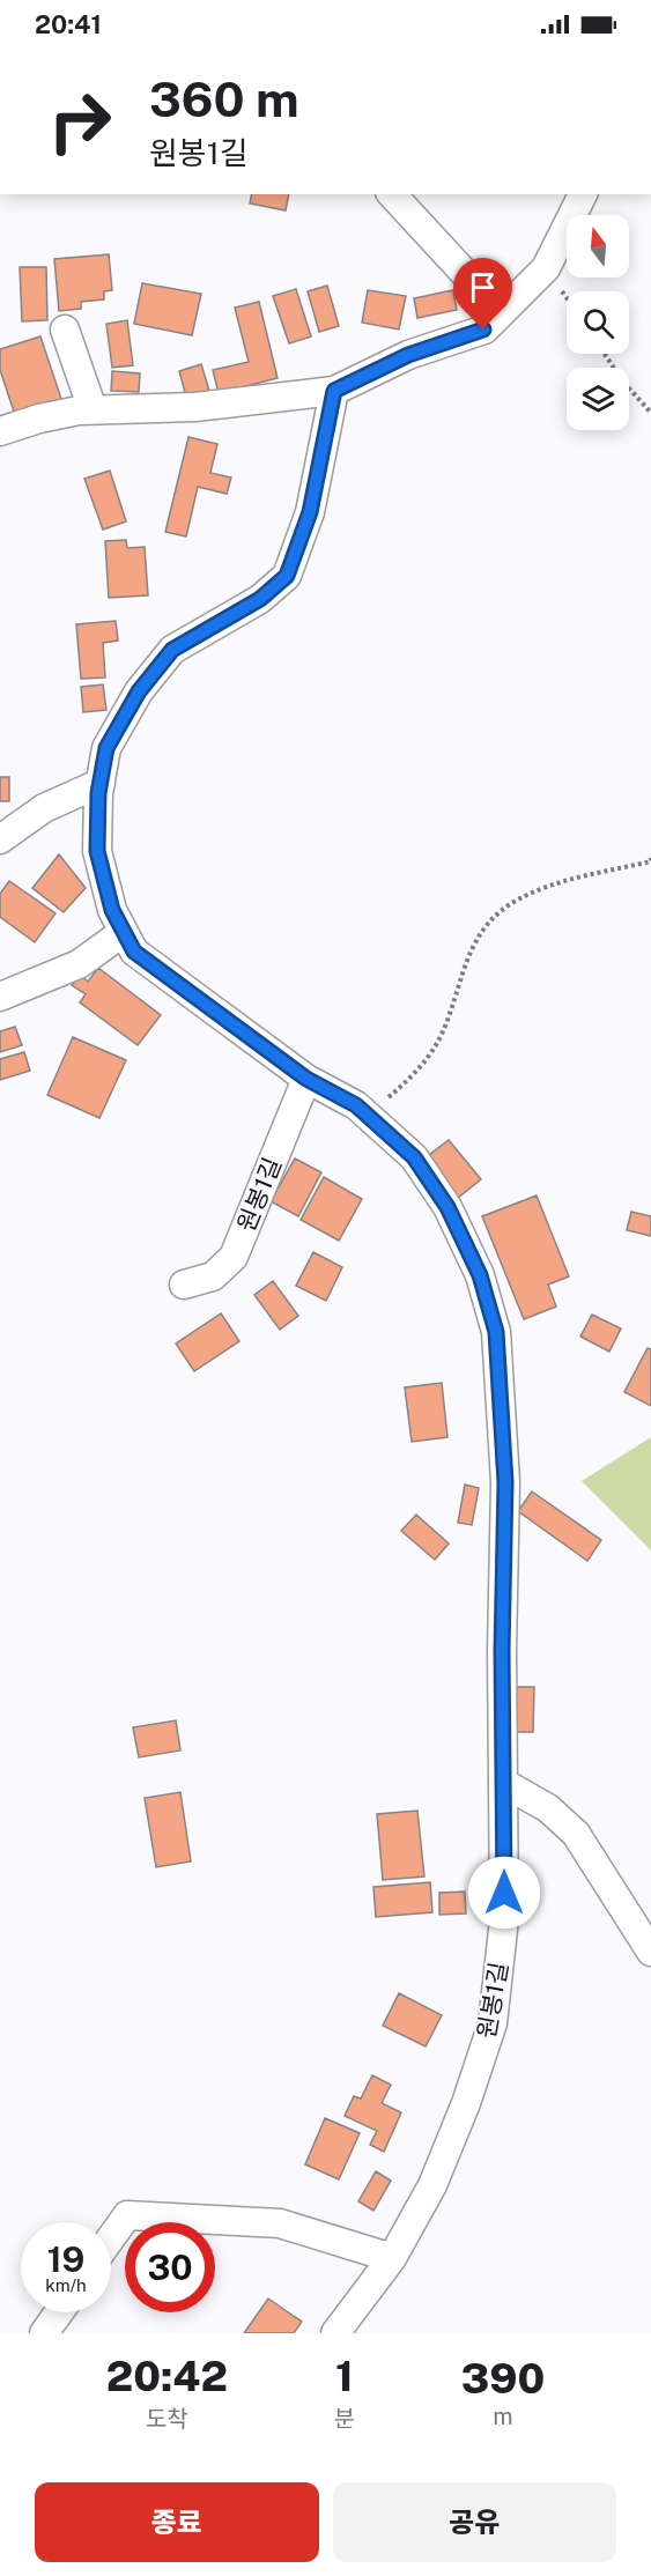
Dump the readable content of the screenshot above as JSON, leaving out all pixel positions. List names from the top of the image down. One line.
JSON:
{"streets":{"street":["원봉1길"]},"north":"top","page":{"status":"20:41","turn":["360 m","원봉1길"],"speed":"19 km/h","limit":"30","eta":["20:42","도착","1","분","390","m"],"buttons":["종료","공유"]}}
